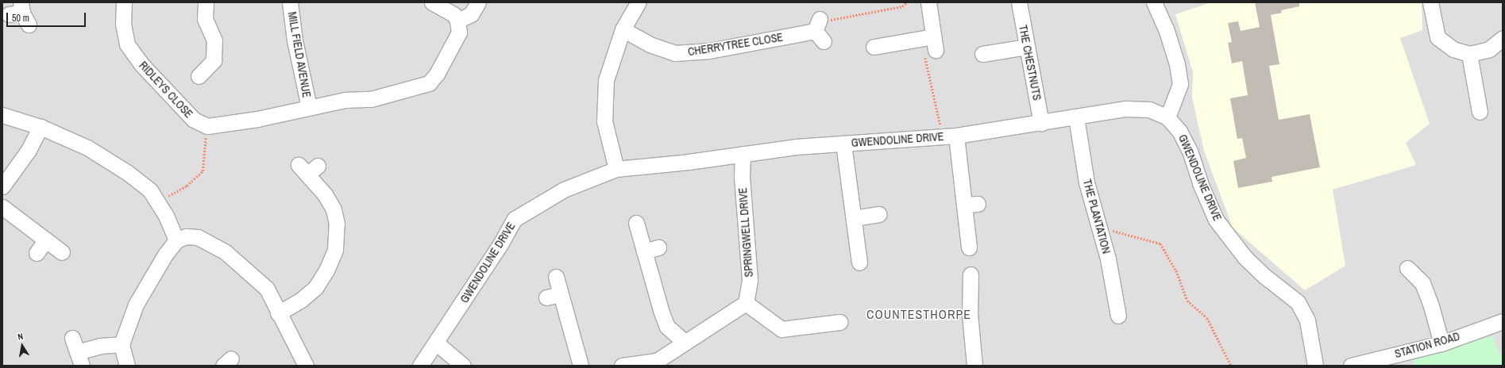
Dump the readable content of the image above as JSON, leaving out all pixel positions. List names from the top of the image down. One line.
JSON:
{"streets":{"street":["CHERRYTREE CLOSE","MILL FIELD AVENUE","THE CHESTNUTS","RIDLEYS CLOSE","GWENDOLINE DRIVE","THE PLANTATION","SPRINGWELL DRIVE","STATION ROAD"]},"crossings":[["MILL FIELD AVENUE","RIDLEYS CLOSE"],["THE CHESTNUTS","GWENDOLINE DRIVE"],["GWENDOLINE DRIVE","THE PLANTATION"],["GWENDOLINE DRIVE","SPRINGWELL DRIVE"]],"districts":["COUNTESTHORPE"],"scale_bar":"50 m","north":"top"}
